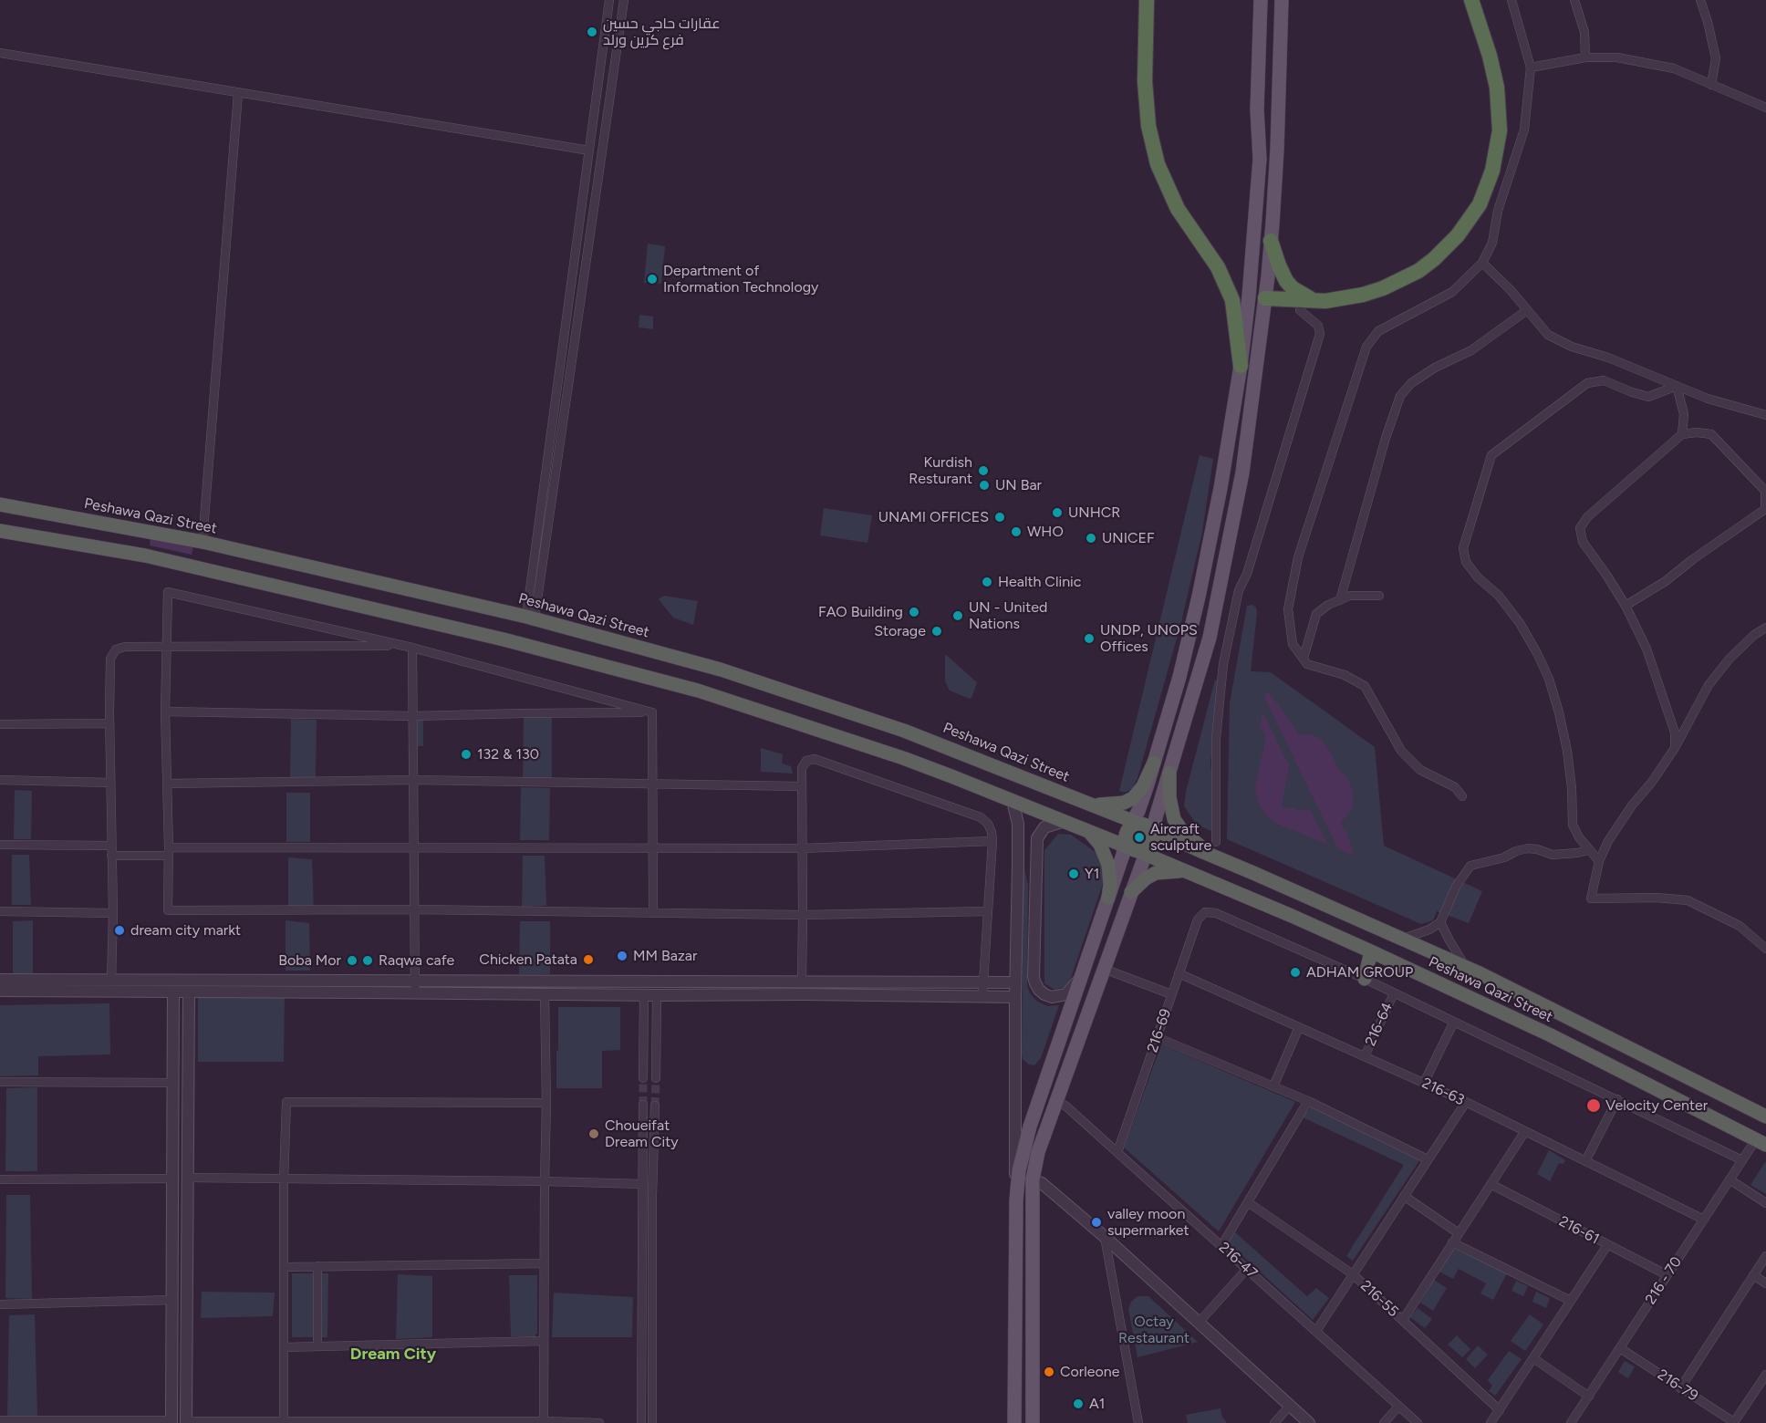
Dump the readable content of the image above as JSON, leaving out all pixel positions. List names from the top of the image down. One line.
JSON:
{"streets":{"highway":["Peshawa Qazi Street"],"street":["216-64","216-69","216-63","216-61","216-47","216 - 70","216-55","216-79"]},"crossings":[["Peshawa Qazi Street","216 - 70"],["216-64","216-63"],["216-69","216-63"],["216-69","216-47"],["216-63","216 - 70"],["216-61","216 - 70"],["216 - 70","216-79"]],"districts":["Dream City"],"parks":["Octay Restaurant"],"places":["عقارات حاجي حسين فرع كرين ورلد","Department of Information Technology","Kurdish Resturant","UN Bar","UNHCR","UNAMI OFFICES","WHO","UNICEF","Health Clinic","FAO Building","UN - United Nations","Storage","UNDP, UNOPS Offices","132 & 130","Aircraft sculpture","Y1","dream city markt","MM Bazar","Chicken Patata","Boba Mor","Raqwa cafe","ADHAM GROUP","Velocity Center","Choueifat Dream City","valley moon supermarket","Corleone","A1"]}
